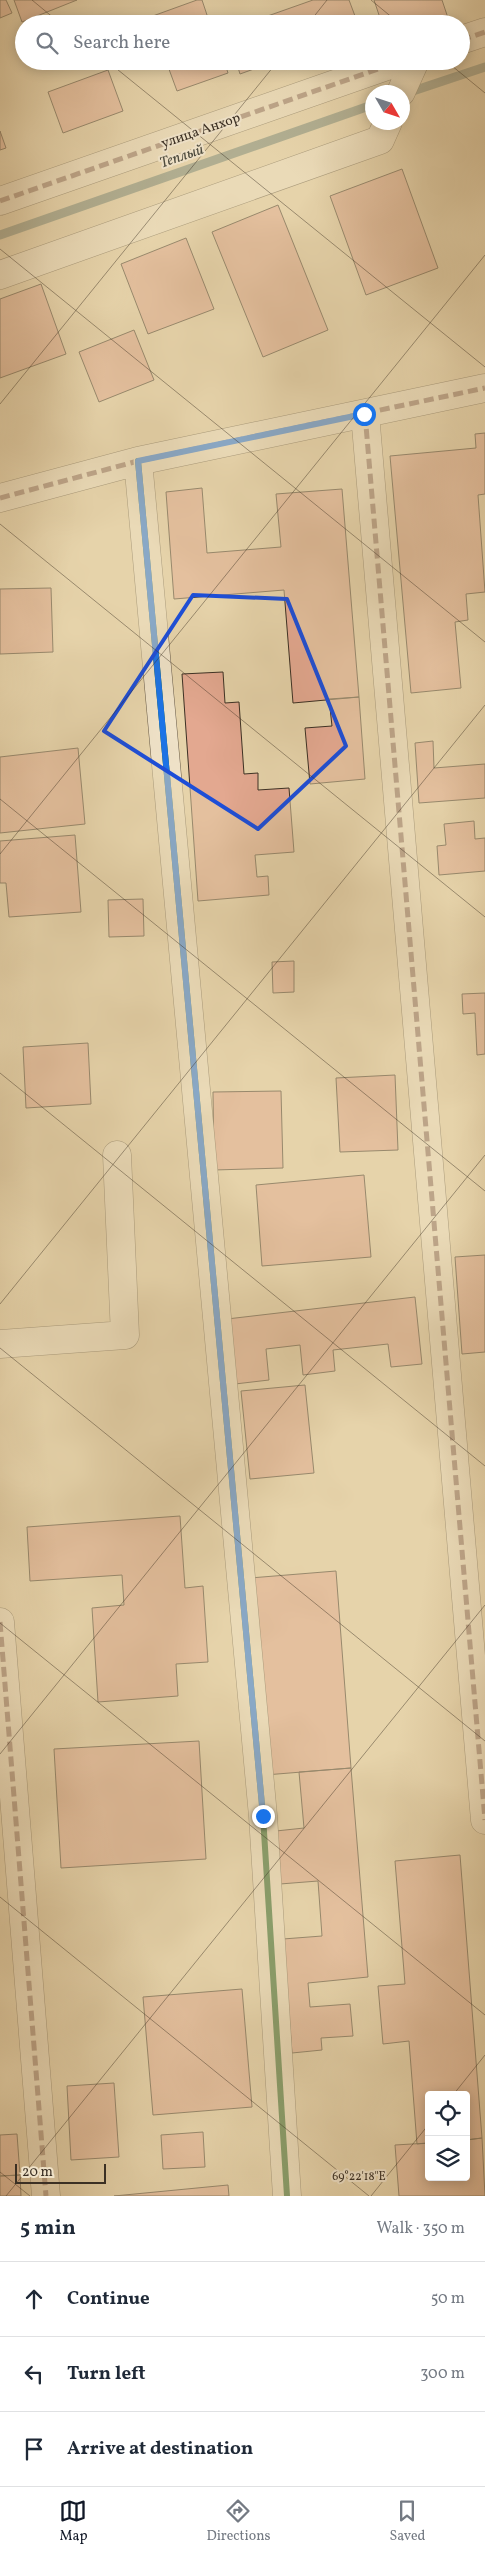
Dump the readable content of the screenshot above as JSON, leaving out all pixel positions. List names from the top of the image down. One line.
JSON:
{"streets":{"street":["улица Анхор"]},"water":["Теплый"],"scale_bar":"20 m","north":"bottom right","page":{"search":"Search here","scale":"20 m","heading":["5 min","Walk · 350 m"],"list":[["Continue","50 m"],["Turn left","300 m"],"Arrive at destination"],"nav":["Map","Directions","Saved"]},"coordinates":["69°22'18\"E"]}
